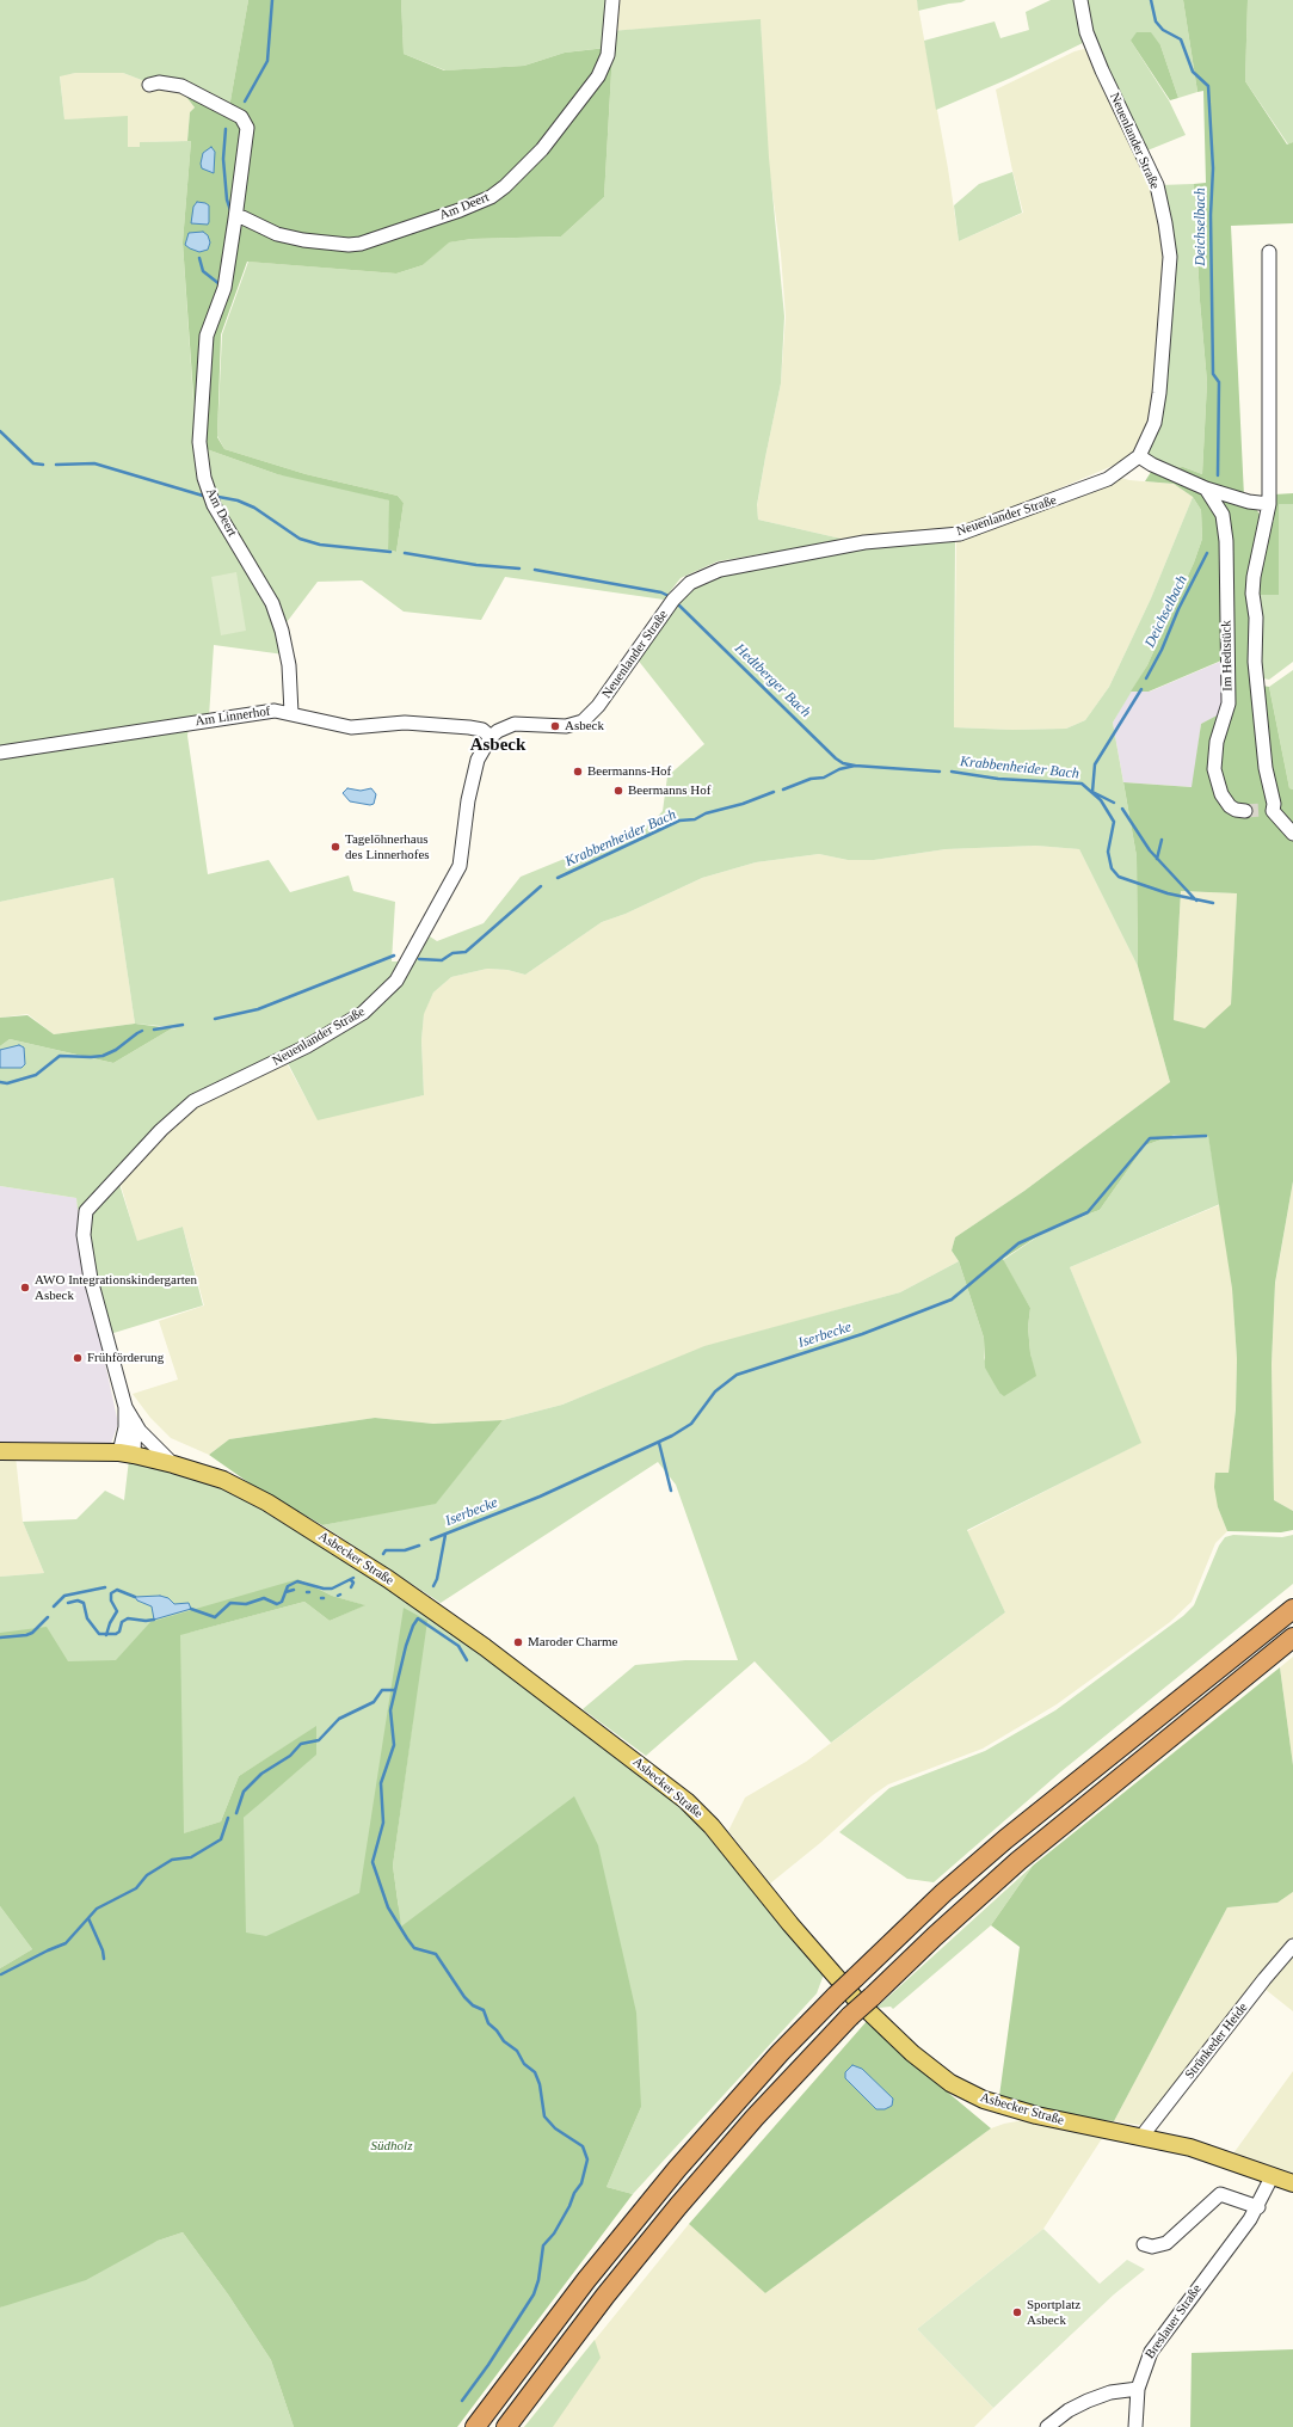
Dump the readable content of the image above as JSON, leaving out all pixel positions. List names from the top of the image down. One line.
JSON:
{"streets":{"main road":["Asbecker Straße"],"street":["Neuenlander Straße","Am Deert","Im Hedtstück","Am Linnerhof","Strünkeder Heide","Breslauer Straße"]},"crossings":[["Neuenlander Straße","Am Linnerhof"],["Neuenlander Straße","Asbecker Straße"],["Am Deert","Am Linnerhof"],["Asbecker Straße","Strünkeder Heide"],["Asbecker Straße","Breslauer Straße"]],"districts":["Asbeck"],"water":["Deichselbach","Hedtberger Bach","Krabbenheider Bach","Iserbecke"],"parks":["Südholz"],"places":["Asbeck","Beermanns-Hof","Beermanns Hof","Tagelöhnerhaus des Linnerhofes","AWO Integrationskindergarten Asbeck","Frühförderung","Maroder Charme","Sportplatz Asbeck"]}
